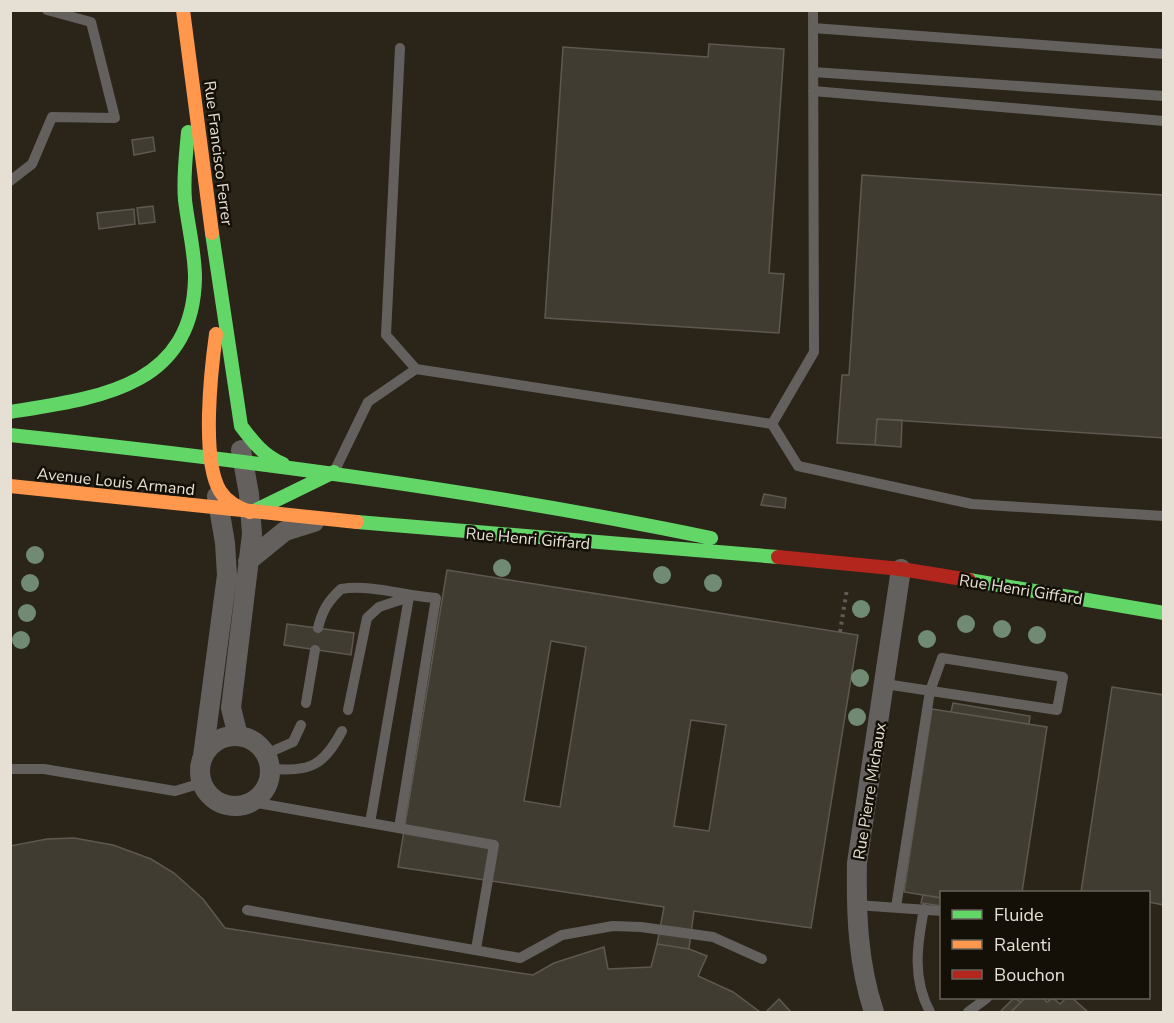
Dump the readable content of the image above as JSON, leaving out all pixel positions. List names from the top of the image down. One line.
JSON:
{"streets":{"street":["Rue Francisco Ferrer","Avenue Louis Armand","Rue Henri Giffard","Rue Pierre Michaux"]},"crossings":[["Avenue Louis Armand","Rue Henri Giffard"],["Rue Henri Giffard","Rue Pierre Michaux"]],"legend":["Fluide","Ralenti","Bouchon"]}
